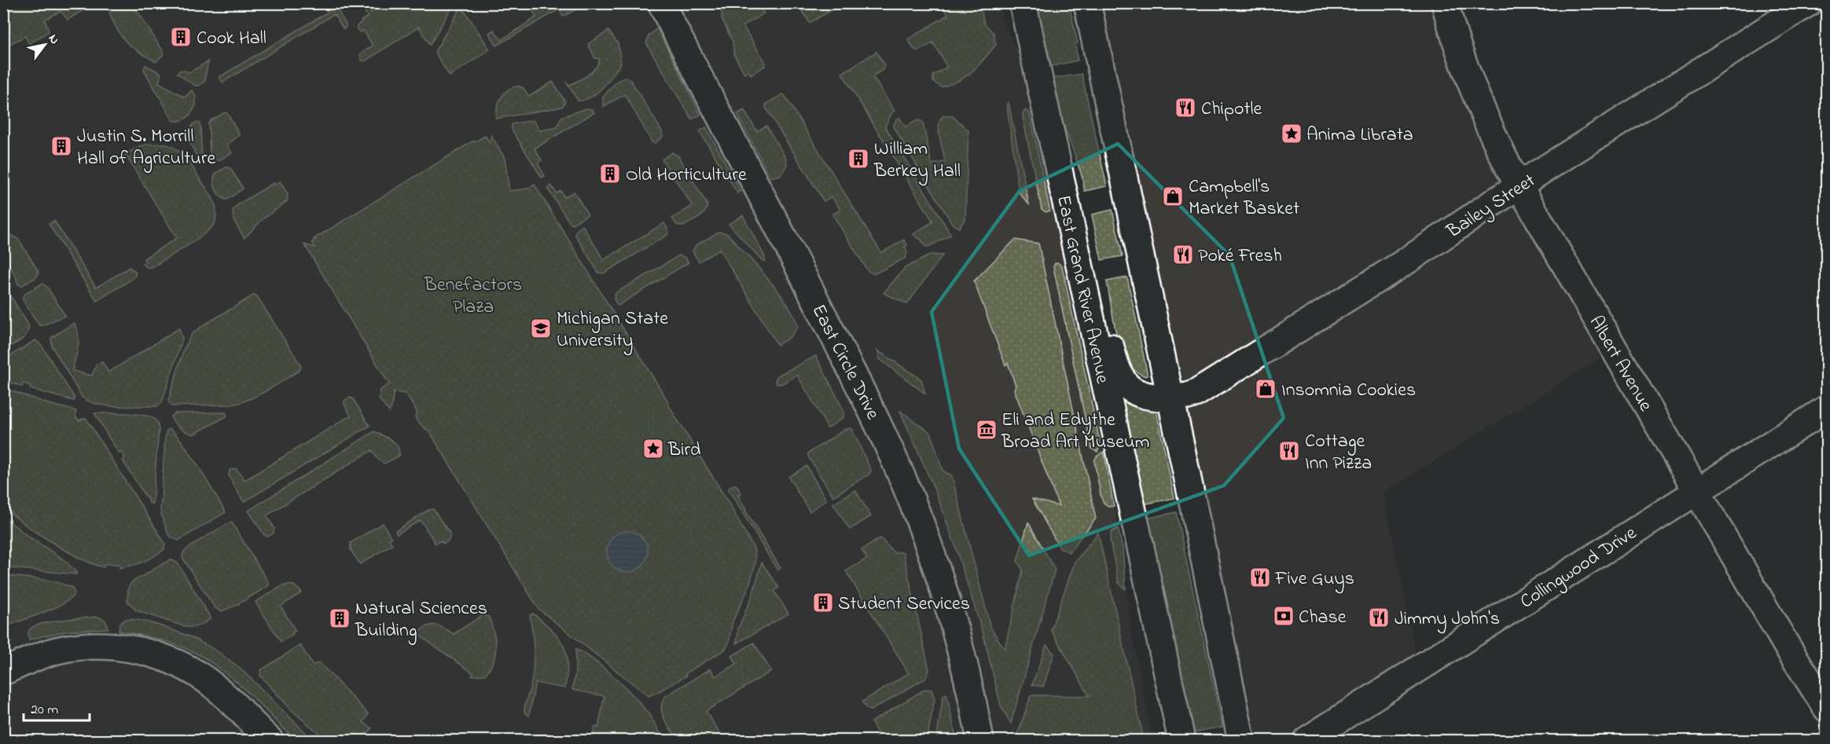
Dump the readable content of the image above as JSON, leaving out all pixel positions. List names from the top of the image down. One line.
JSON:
{"streets":{"street":["Bailey Street","East Grand River Avenue","East Circle Drive","Albert Avenue","Collingwood Drive"]},"crossings":[["Bailey Street","East Grand River Avenue"],["Bailey Street","Albert Avenue"],["Albert Avenue","Collingwood Drive"]],"parks":["Benefactors Plaza"],"places":{"building":["Cook Hall","Justin S. Morrill Hall of Agriculture","William Berkey Hall","Old Horticulture","Student Services","Natural Sciences Building"],"restaurant":["Chipotle","Poké Fresh","Cottage Inn Pizza","Five Guys","Jimmy John's"],"place":["Anima Librata","Bird"],"shop":["Campbell's Market Basket","Insomnia Cookies"],"school or university":["Michigan State University"],"museum":["Eli and Edythe Broad Art Museum"],"bank":["Chase"]},"scale_bar":"20 m","north":"top right"}
